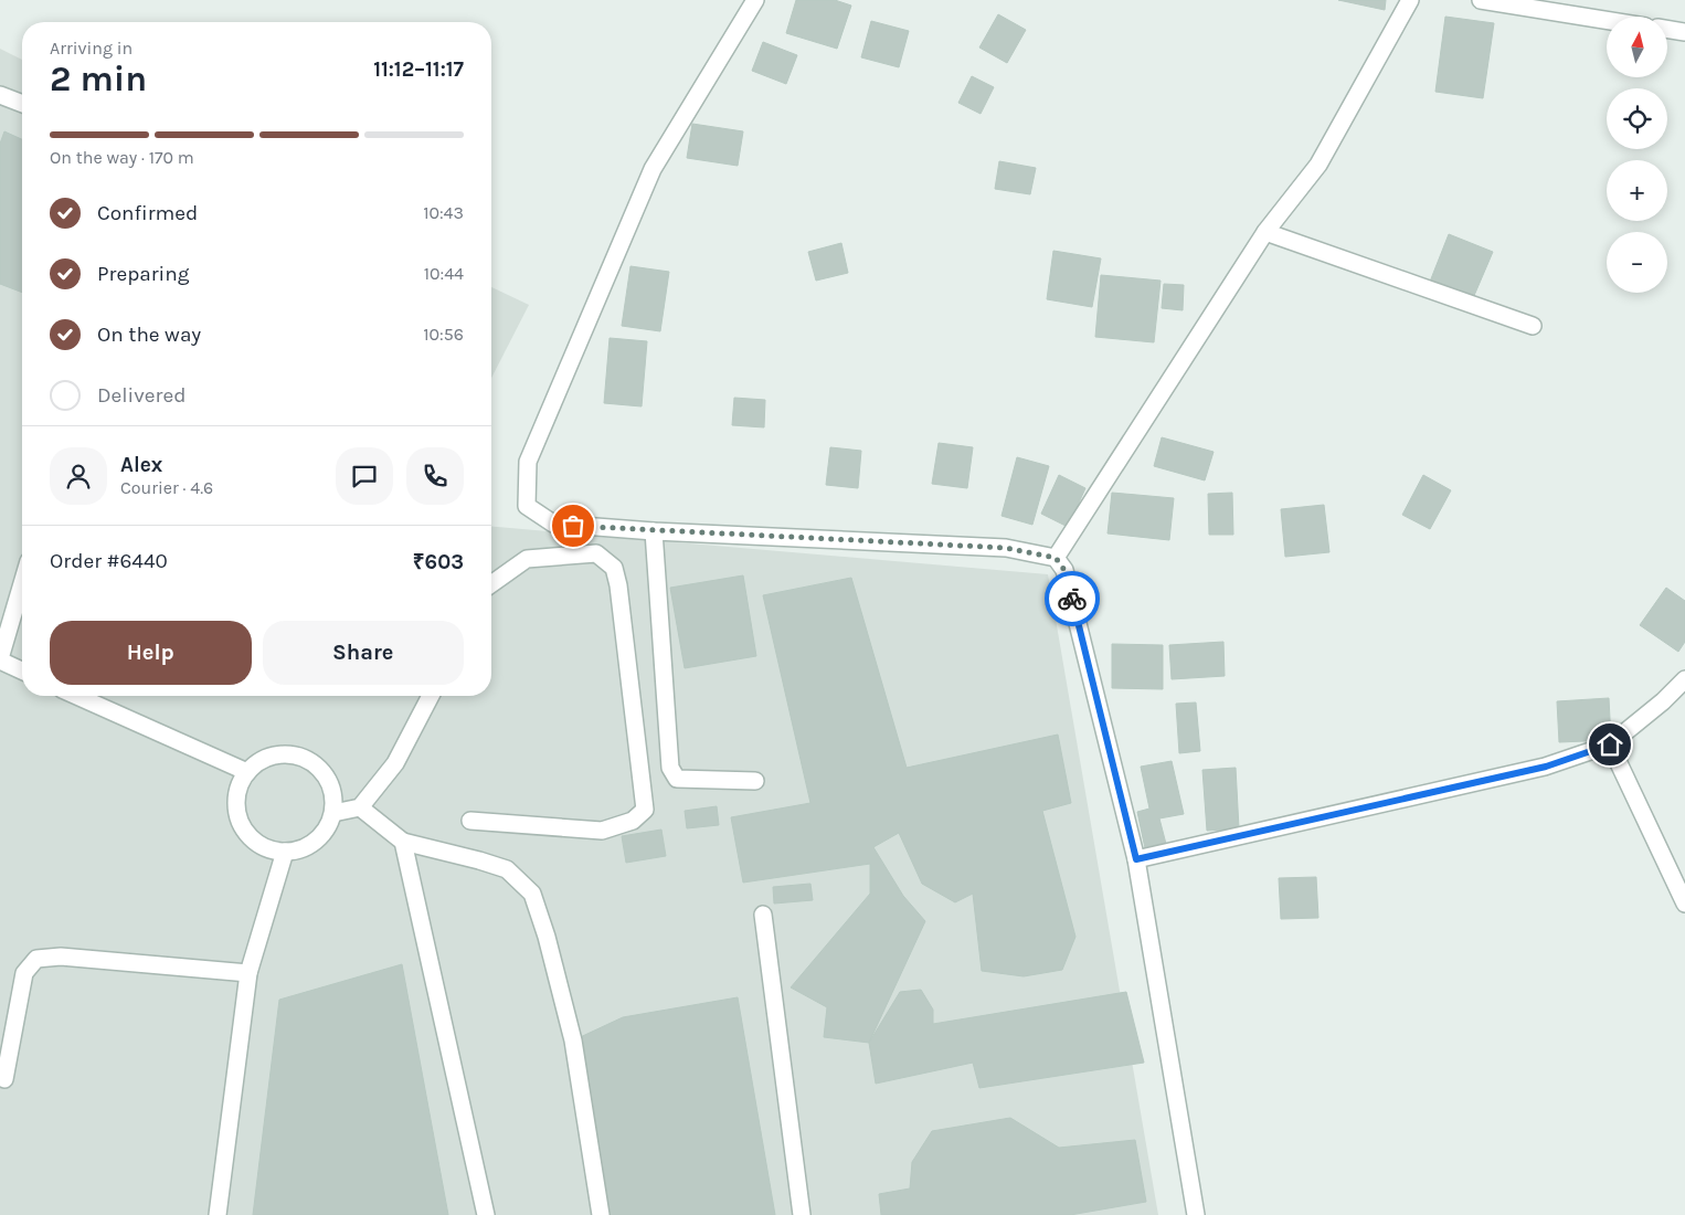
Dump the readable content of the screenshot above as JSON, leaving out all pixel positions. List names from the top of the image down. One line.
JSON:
{"north":"top","page":{"map_buttons":["+","−"],"heading":["2 min","Arriving in","11:12–11:17"],"panel":["Alex","Courier · 4.6","Order #6440","₹603"],"bar":"On the way · 170 m","list":[["Confirmed","10:43"],["Preparing","10:44"],["On the way","10:56"],"Delivered"],"buttons":["Help","Share"]}}
